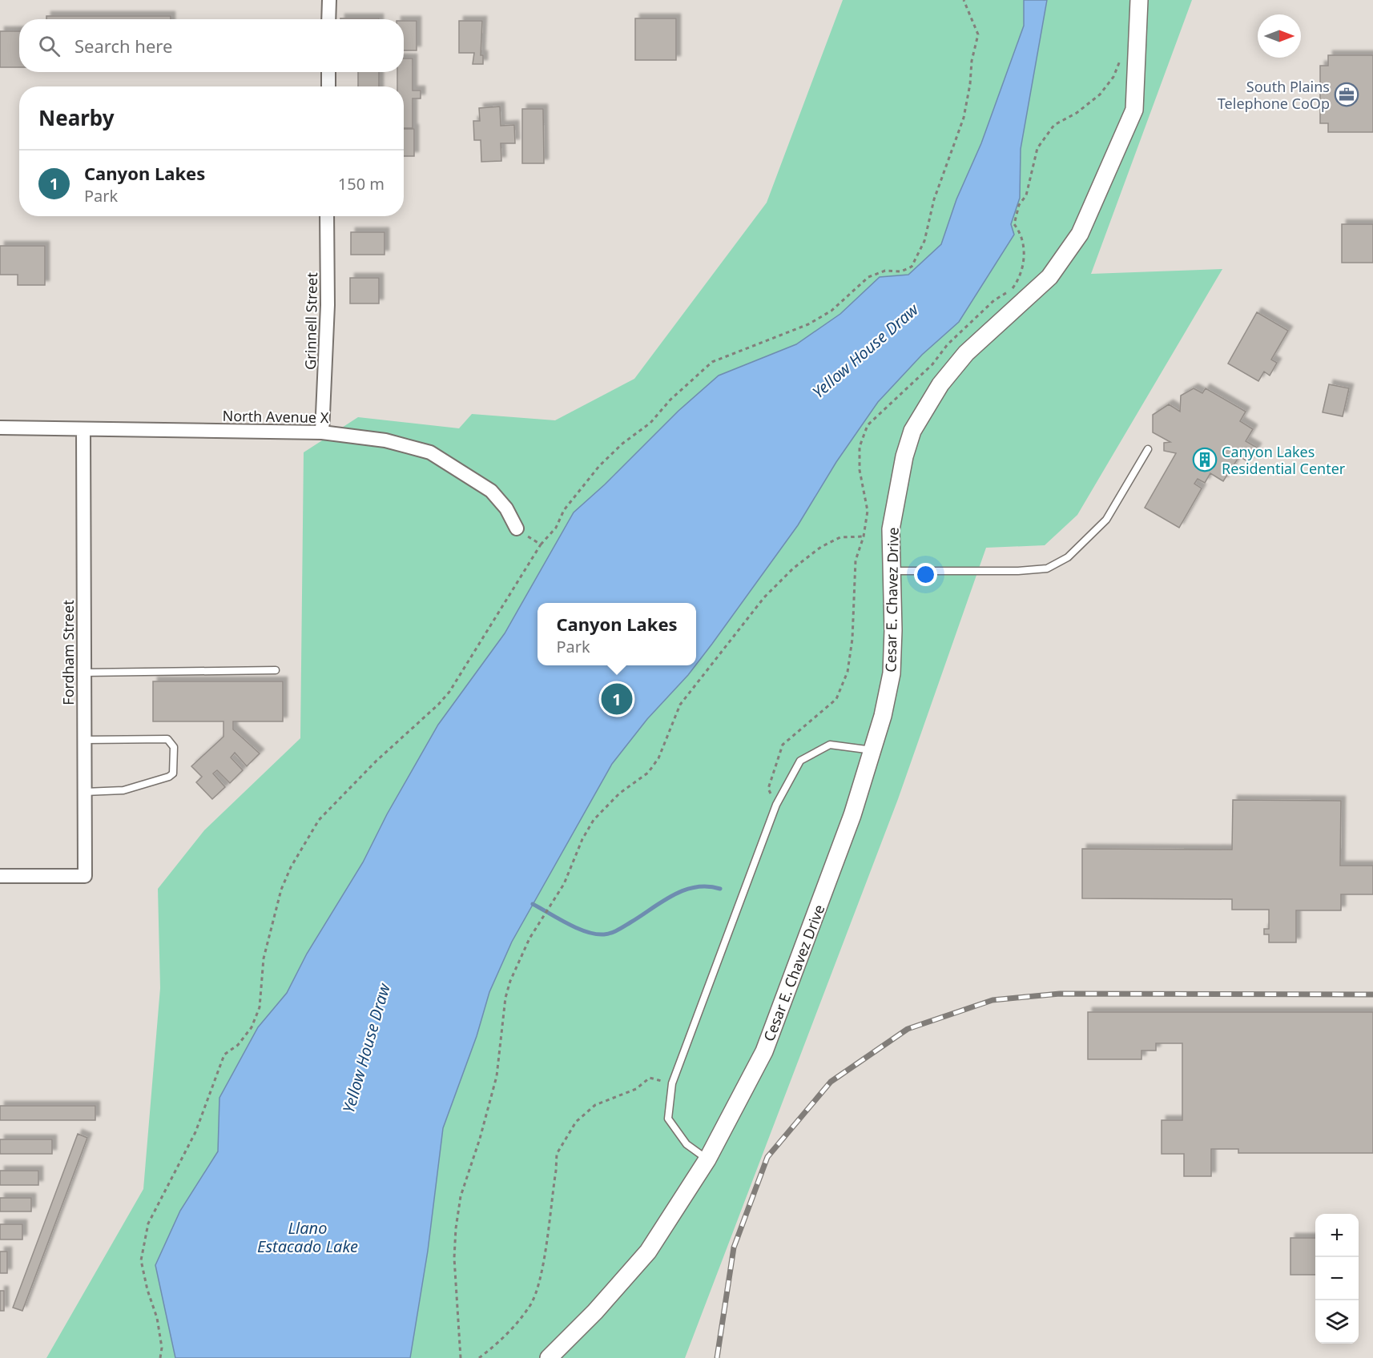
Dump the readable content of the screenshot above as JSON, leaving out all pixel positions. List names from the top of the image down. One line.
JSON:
{"streets":{"street":["Grinnell Street","North Avenue X","Cesar E. Chavez Drive","Fordham Street"]},"crossings":[["Grinnell Street","North Avenue X"],["North Avenue X","Fordham Street"]],"water":["Yellow House Draw","Llano Estacado Lake"],"places":{"office":["South Plains Telephone CoOp"],"building":["Canyon Lakes Residential Center"]},"north":"right","page":{"search":"Search here","heading":"Nearby","list":[{"mark":"1","name":"Canyon Lakes","note":"Park","value":"150 m"}],"popup":["Canyon Lakes","Park"],"pins":"1","map_buttons":["+","−"]}}
